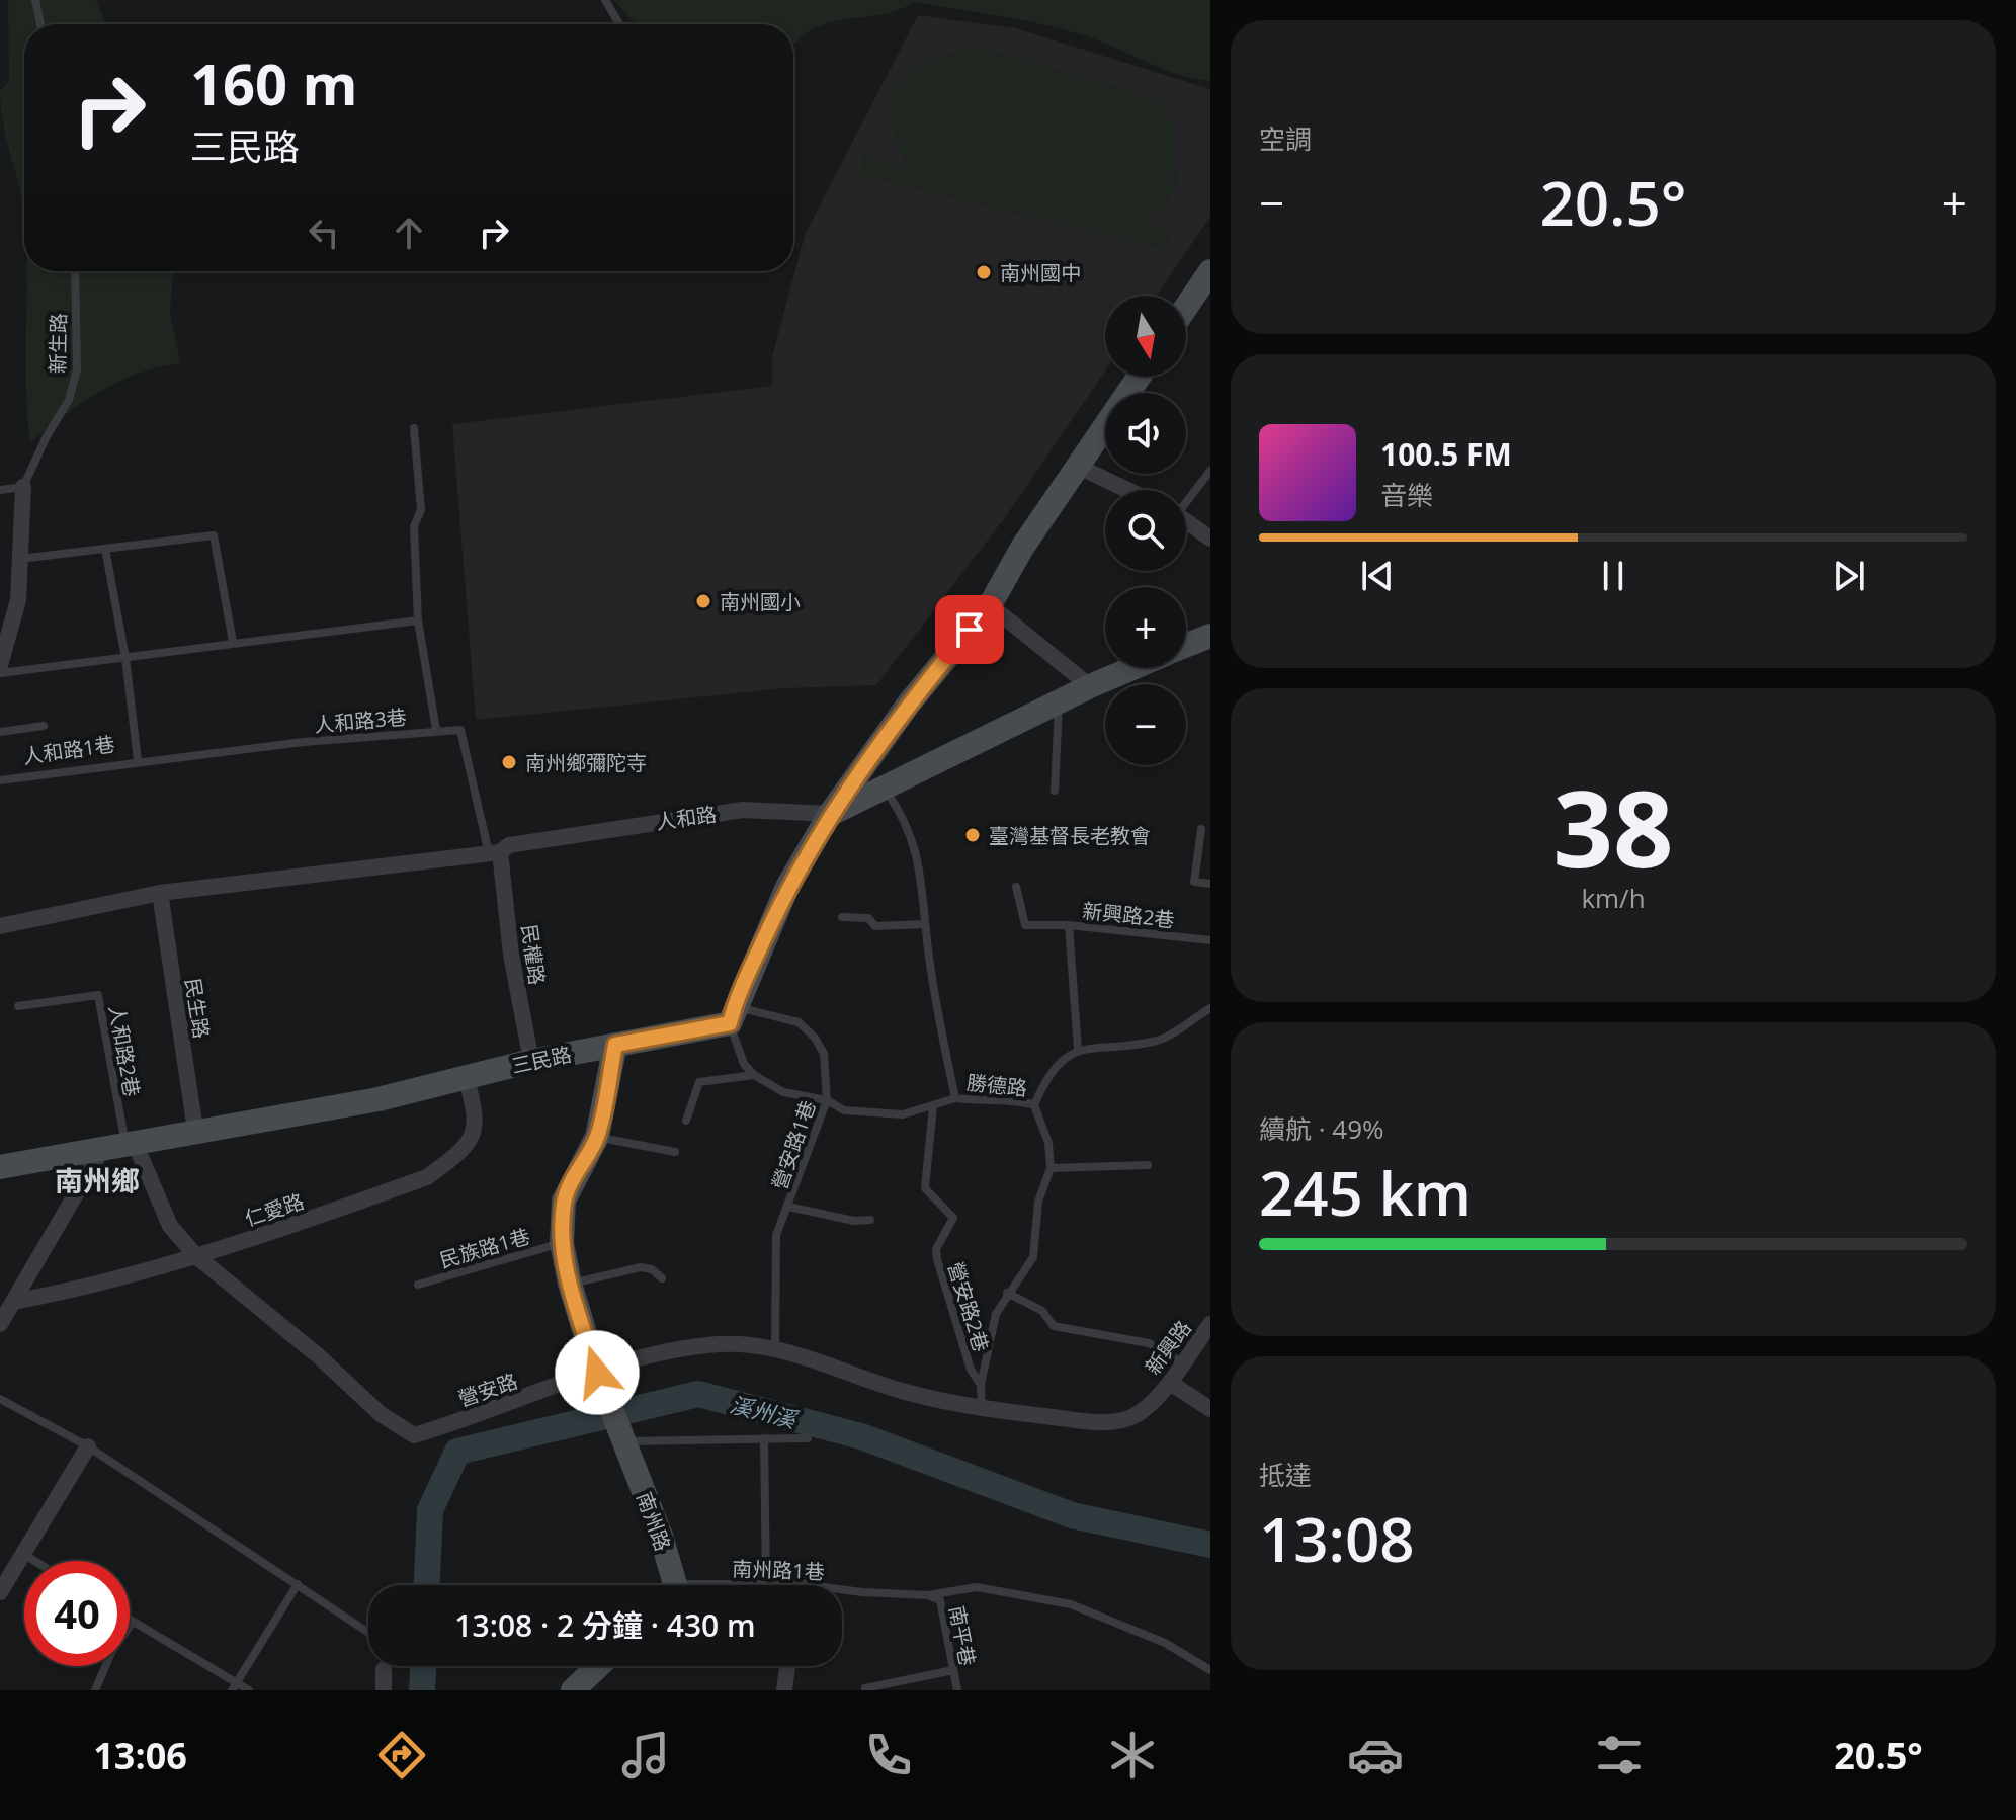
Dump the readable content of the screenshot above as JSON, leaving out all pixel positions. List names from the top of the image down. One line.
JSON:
{"streets":{"main road":["三民路","南州路"],"street":["人和路","民權路","民生路","仁愛路","新興路","營安路"],"lane":["新生路","人和路3巷","人和路1巷","新興路2巷","人和路2巷","勝德路","營安路1巷","民族路1巷","營安路2巷","南州路1巷","南平巷"]},"crossings":[["人和路3巷","人和路1巷"],["人和路3巷","人和路"],["人和路3巷","民權路"],["人和路","民權路"],["人和路","民生路"],["民權路","三民路"],["民生路","三民路"],["人和路2巷","三民路"],["人和路2巷","營安路"],["三民路","營安路1巷"],["三民路","仁愛路"],["三民路","營安路"],["三民路","南州路"],["勝德路","營安路2巷"],["勝德路","營安路"],["營安路1巷","營安路"],["仁愛路","營安路"],["民族路1巷","南州路"],["新興路","營安路"],["營安路","南州路"],["南州路1巷","南平巷"]],"districts":["南州鄉"],"water":["溪州溪"],"places":["南州國中","南州國小","南州鄉彌陀寺","臺灣基督長老教會"],"north":"bottom","page":{"tile":["空調",["38","km/h"],["續航 · 49%","245 km"],["抵達","13:08"]],"turn":["160 m","三民路"],"heat":["−","20.5°","+"],"map_buttons":["+","−"],"song":["100.5 FM","音樂"],"limit":"40","trip":"13:08 · 2 分鐘 · 430 m","tabs":["13:06","20.5°"]}}
